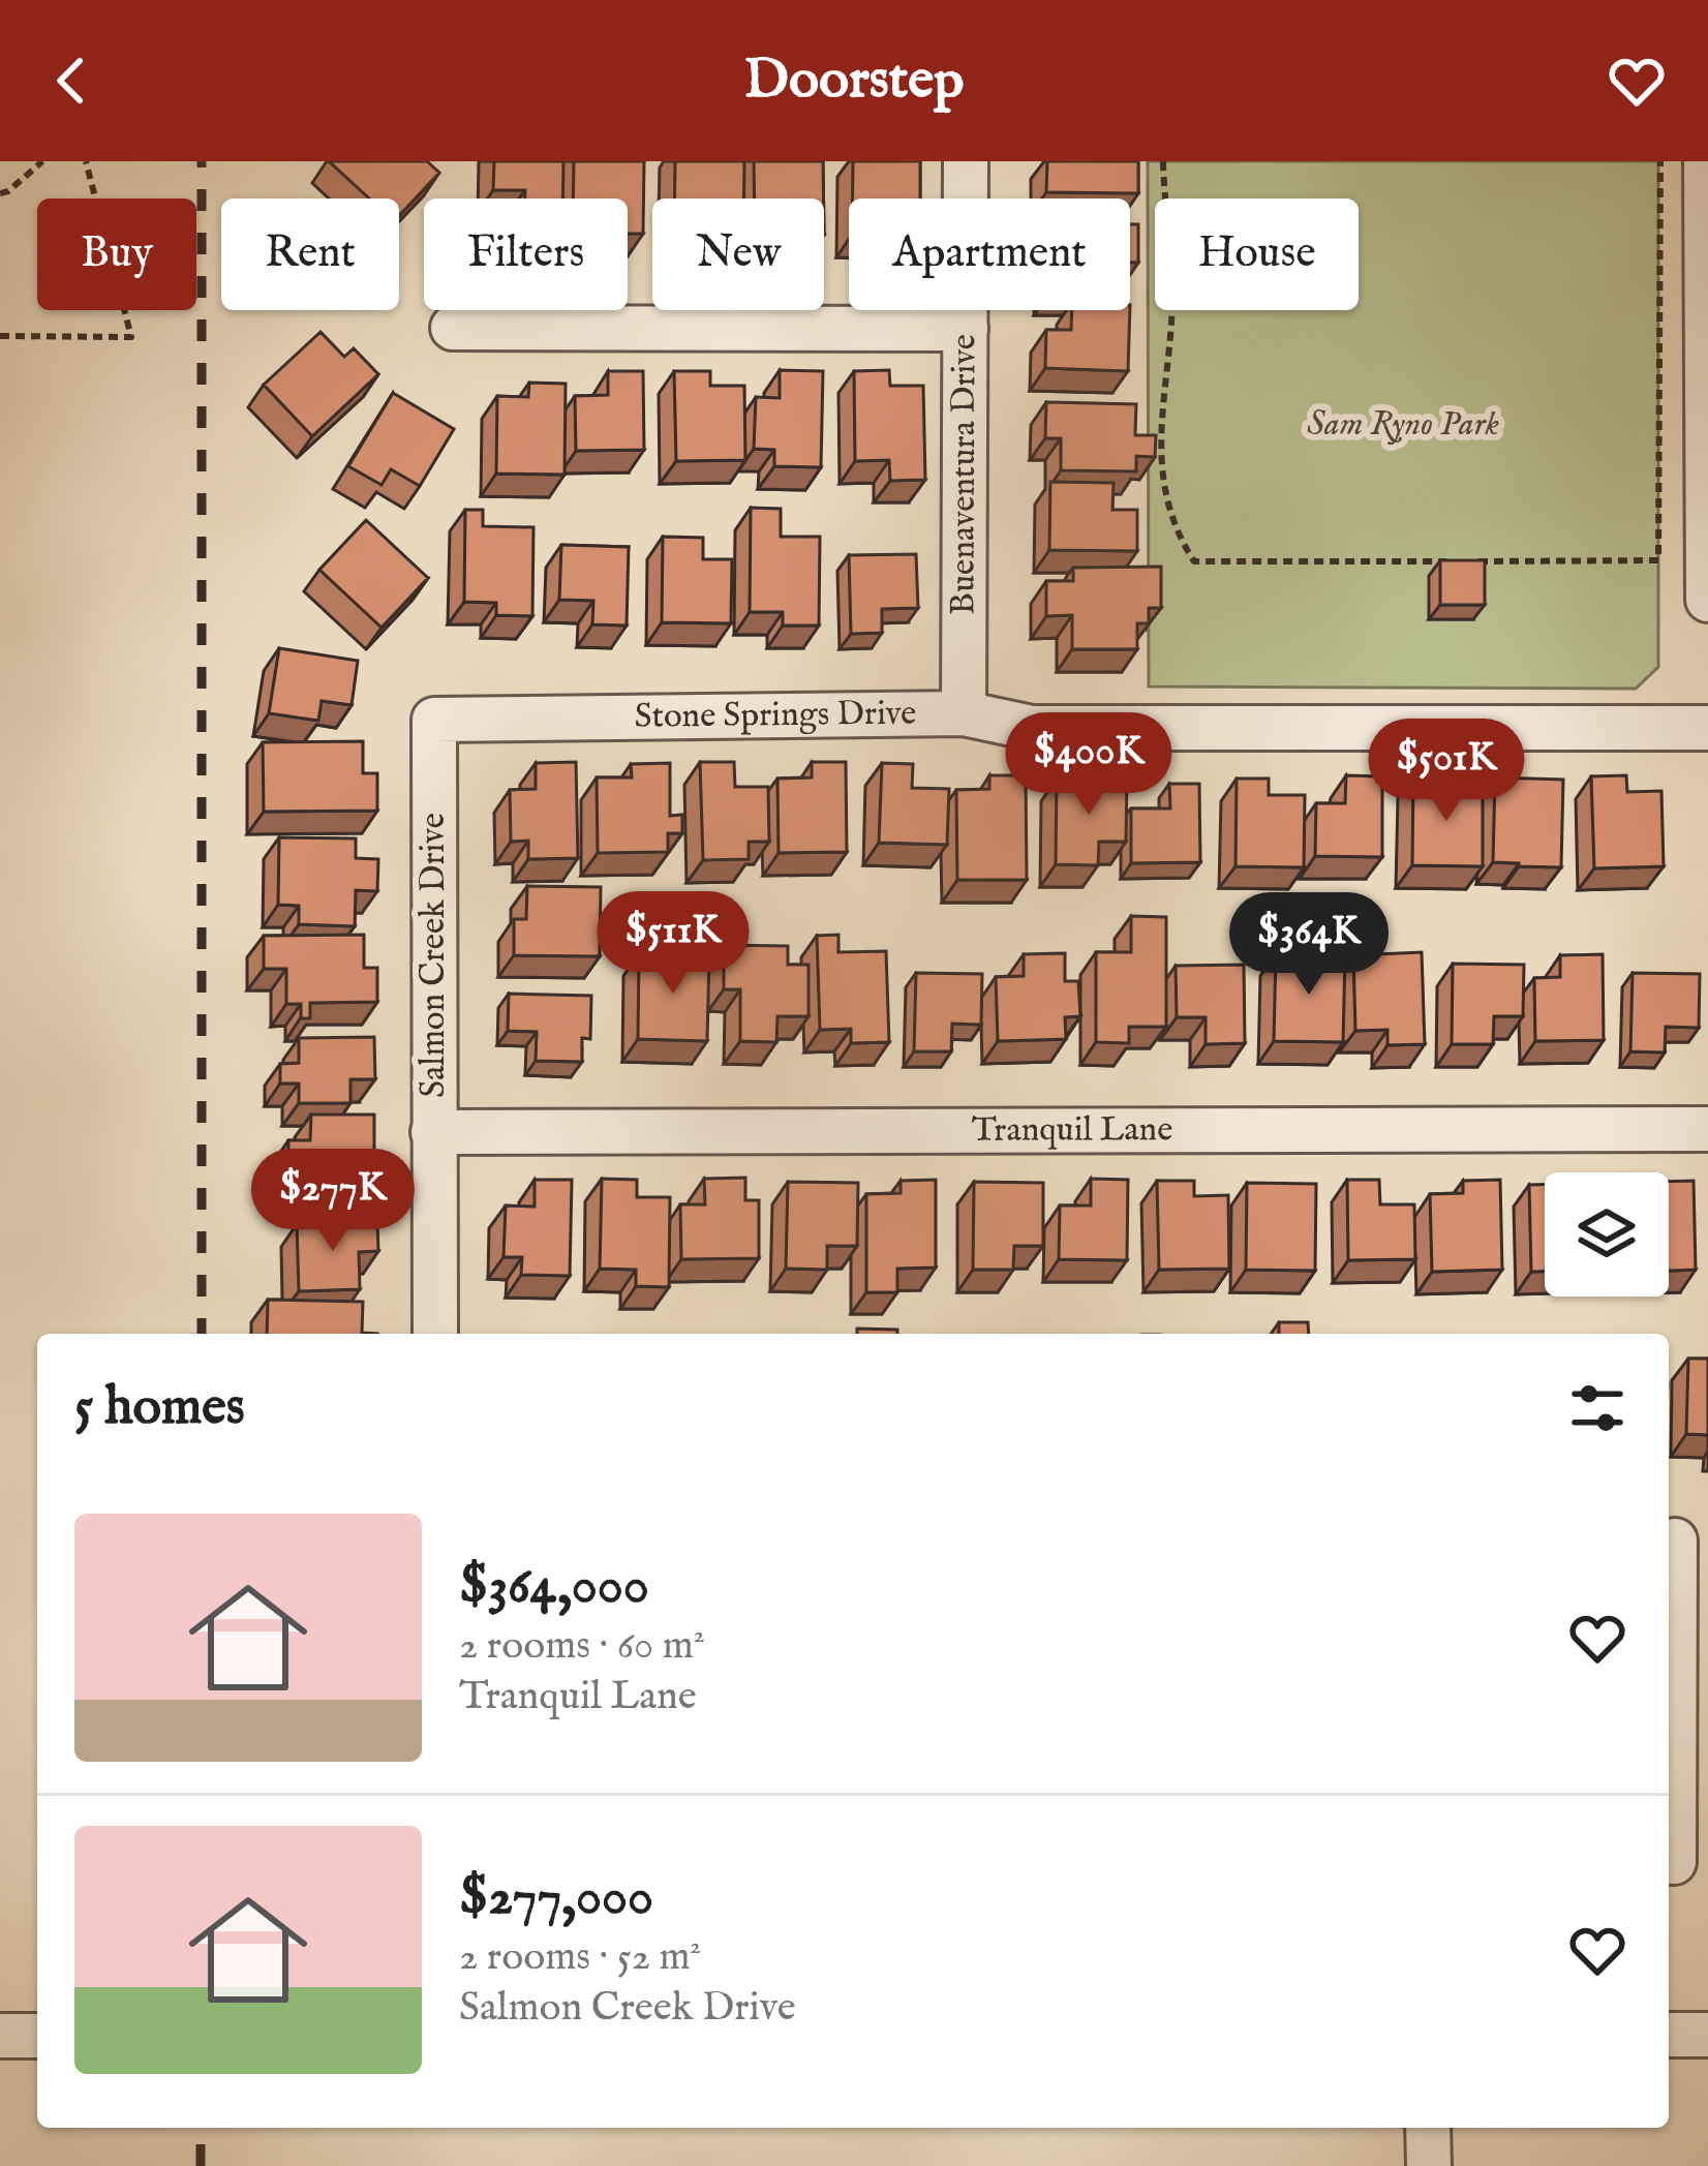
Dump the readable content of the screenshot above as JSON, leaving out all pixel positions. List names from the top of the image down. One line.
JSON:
{"streets":{"street":["Buenaventura Drive","Stone Springs Drive","Salmon Creek Drive","Tranquil Lane"]},"crossings":[["Buenaventura Drive","Stone Springs Drive"],["Stone Springs Drive","Salmon Creek Drive"],["Salmon Creek Drive","Tranquil Lane"]],"parks":["Sam Ryno Park"],"page":{"header":"Doorstep","chip":["Buy","Rent","Filters","New","Apartment","House"],"price":["$400K","$501K","$511K","$364K","$277K"],"heading":"5 homes","list":[{"name":"$364,000","note":"2 rooms · 60 m² · Tranquil Lane"},{"name":"$277,000","note":"2 rooms · 52 m² · Salmon Creek Drive"}]}}
